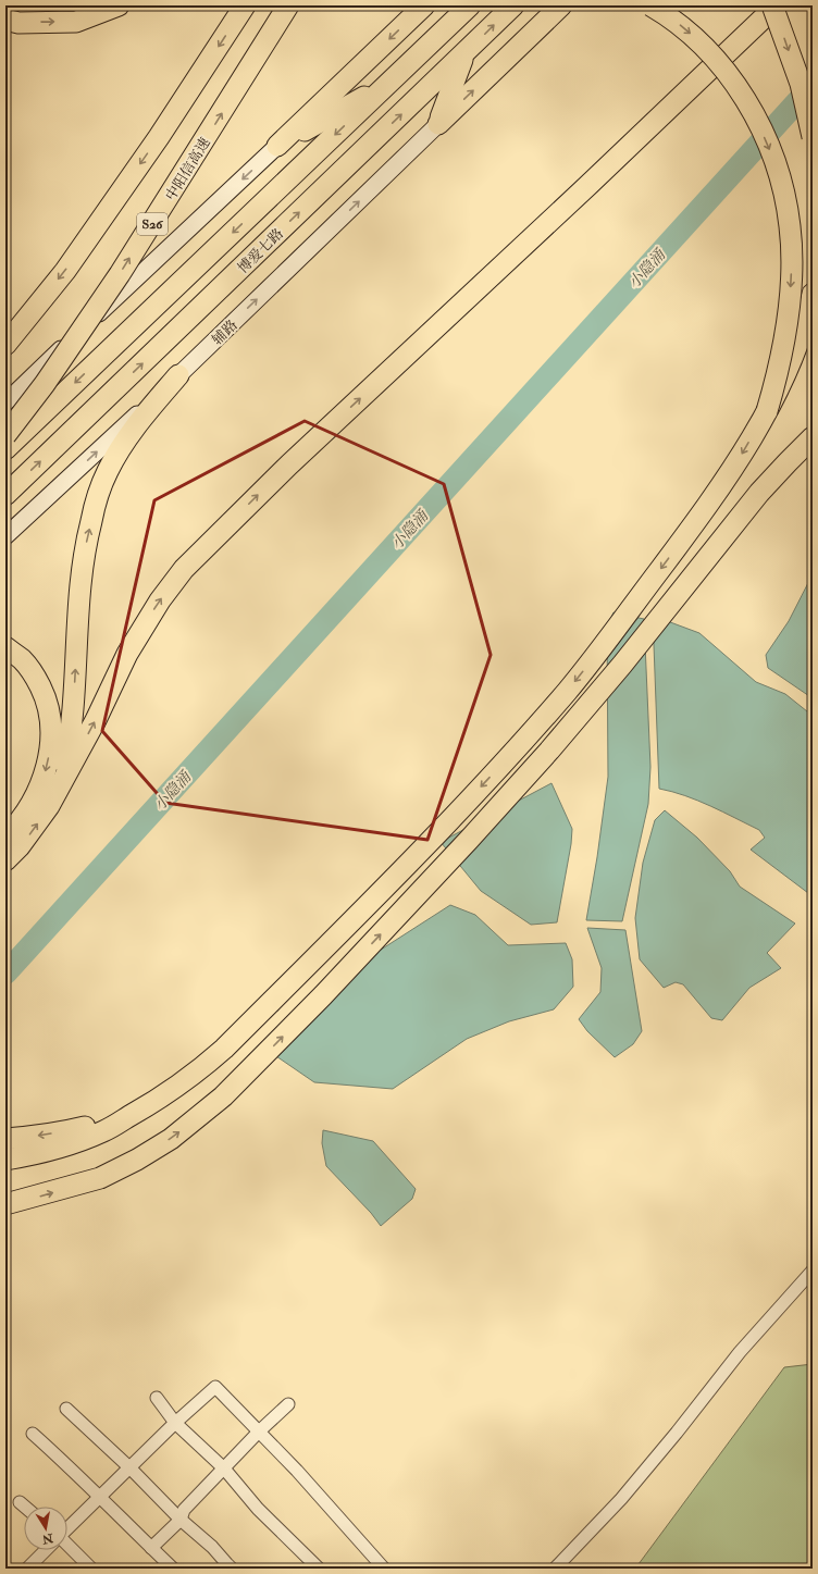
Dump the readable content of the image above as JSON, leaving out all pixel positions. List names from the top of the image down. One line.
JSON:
{"streets":{"highway":["中阳信高速","S26","博爱七路"],"street":["辅路"]},"water":["小隐涌"],"north":"bottom"}
